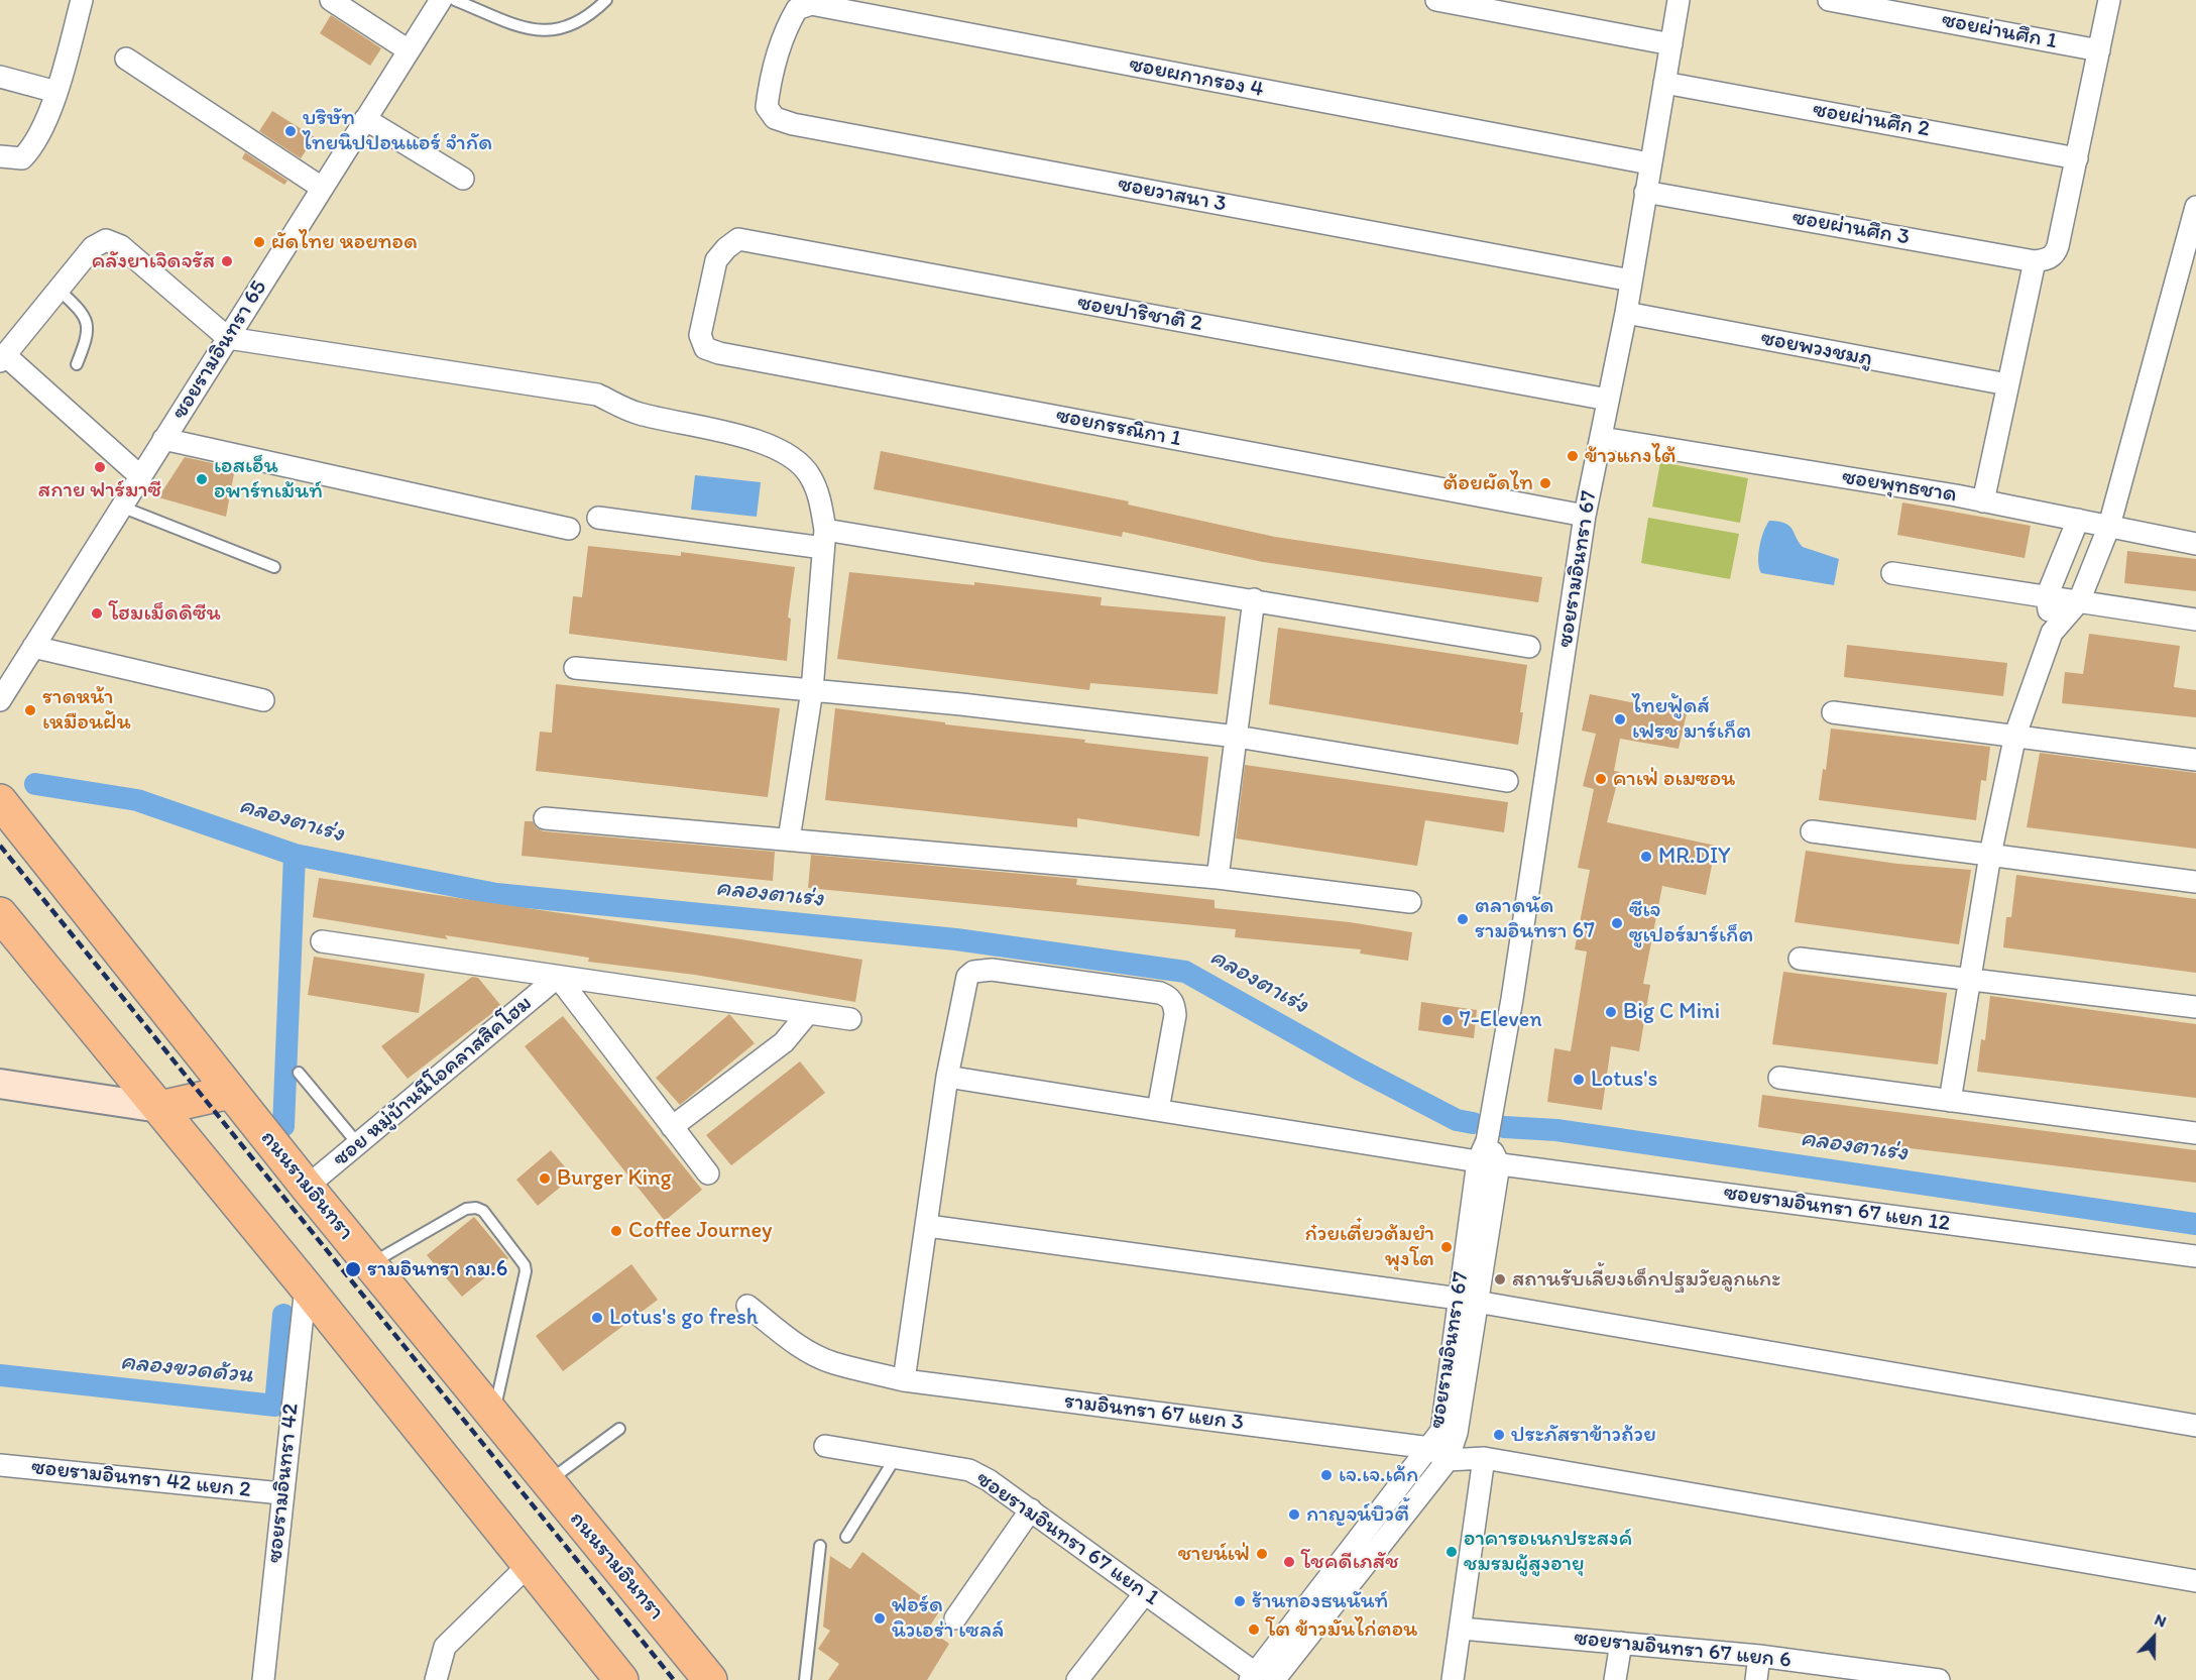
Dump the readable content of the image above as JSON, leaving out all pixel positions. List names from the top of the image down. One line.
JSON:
{"streets":{"main road":["ถนนรามอินทรา"],"street":["ซอยผ่านศึก 1","ซอยผกากรอง 4","ซอยผ่านศึก 2","ซอยวาสนา 3","ซอยผ่านศึก 3","ซอยปาริชาติ 2","ซอยพวงชมภู","ซอยรามอินทรา 65","ซอยกรรณิกา 1","ซอยพุทธชาด","ซอยรามอินทรา 67","ซอย หมู่บ้านนีโอคลาสสิคโฮม","ซอยรามอินทรา 67 แยก 12","รามอินทรา 67 แยก 3","ซอยรามอินทรา 42 แยก 2","ซอยรามอินทรา 42","ซอยรามอินทรา 67 แยก 1","ซอยรามอินทรา 67 แยก 6"]},"crossings":[["ซอยผกากรอง 4","ซอยวาสนา 3"],["ซอยผกากรอง 4","ซอยรามอินทรา 67"],["ซอยผ่านศึก 2","ซอยรามอินทรา 67"],["ซอยวาสนา 3","ซอยรามอินทรา 67"],["ซอยผ่านศึก 3","ซอยรามอินทรา 67"],["ซอยปาริชาติ 2","ซอยกรรณิกา 1"],["ซอยปาริชาติ 2","ซอยรามอินทรา 67"],["ซอยพวงชมภู","ซอยรามอินทรา 67"],["ซอยกรรณิกา 1","ซอยรามอินทรา 67"],["ซอยพุทธชาด","ซอยรามอินทรา 67"],["ซอยรามอินทรา 67","ซอยรามอินทรา 67 แยก 12"],["ซอยรามอินทรา 67","รามอินทรา 67 แยก 3"],["ซอยรามอินทรา 67","ซอยรามอินทรา 67 แยก 1"],["ซอย หมู่บ้านนีโอคลาสสิคโฮม","ถนนรามอินทรา"],["ซอยรามอินทรา 42 แยก 2","ซอยรามอินทรา 42"]],"water":["คลองตาเร่ง","คลองขวดด้วน"],"places":["บริษัท ไทยนิปปอนแอร์ จำกัด","ผัดไทย หอยทอด","คลังยาเจิดจรัส","ข้าวแกงไต้","สกาย ฟาร์มาซี","เอสเอ็น อพาร์ทเม้นท์","ต้อยผัดไท","โฮมเม็ดดิซีน","ราดหน้า เหมือนฝัน","ไทยฟู้ดส์ เฟรช มาร์เก็ต","คาเฟ่ อเมซอน","MR.DIY","ตลาดนัด รามอินทรา 67","ซีเจ ซูเปอร์มาร์เก็ต","Big C Mini","7-Eleven","Lotus's","Burger King","Coffee Journey","ก๋วยเตี๋ยวต้มยำ พุงโต","รามอินทรา กม.6","สถานรับเลี้ยงเด็กปฐมวัยลูกแกะ","Lotus's go fresh","ประภัสราข้าวถ้วย","เจ.เจ.เค้ก","กาญจน์บิวตี้","อาคารอเนกประสงค์ ชมรมผู้สูงอายุ","ชายน์เฟ่","โชคดีเภสัช","ร้านทองธนนันท์","ฟอร์ด นิวเอร่า เซลล์","โต ข้าวมันไก่ตอน"],"north":"top"}
